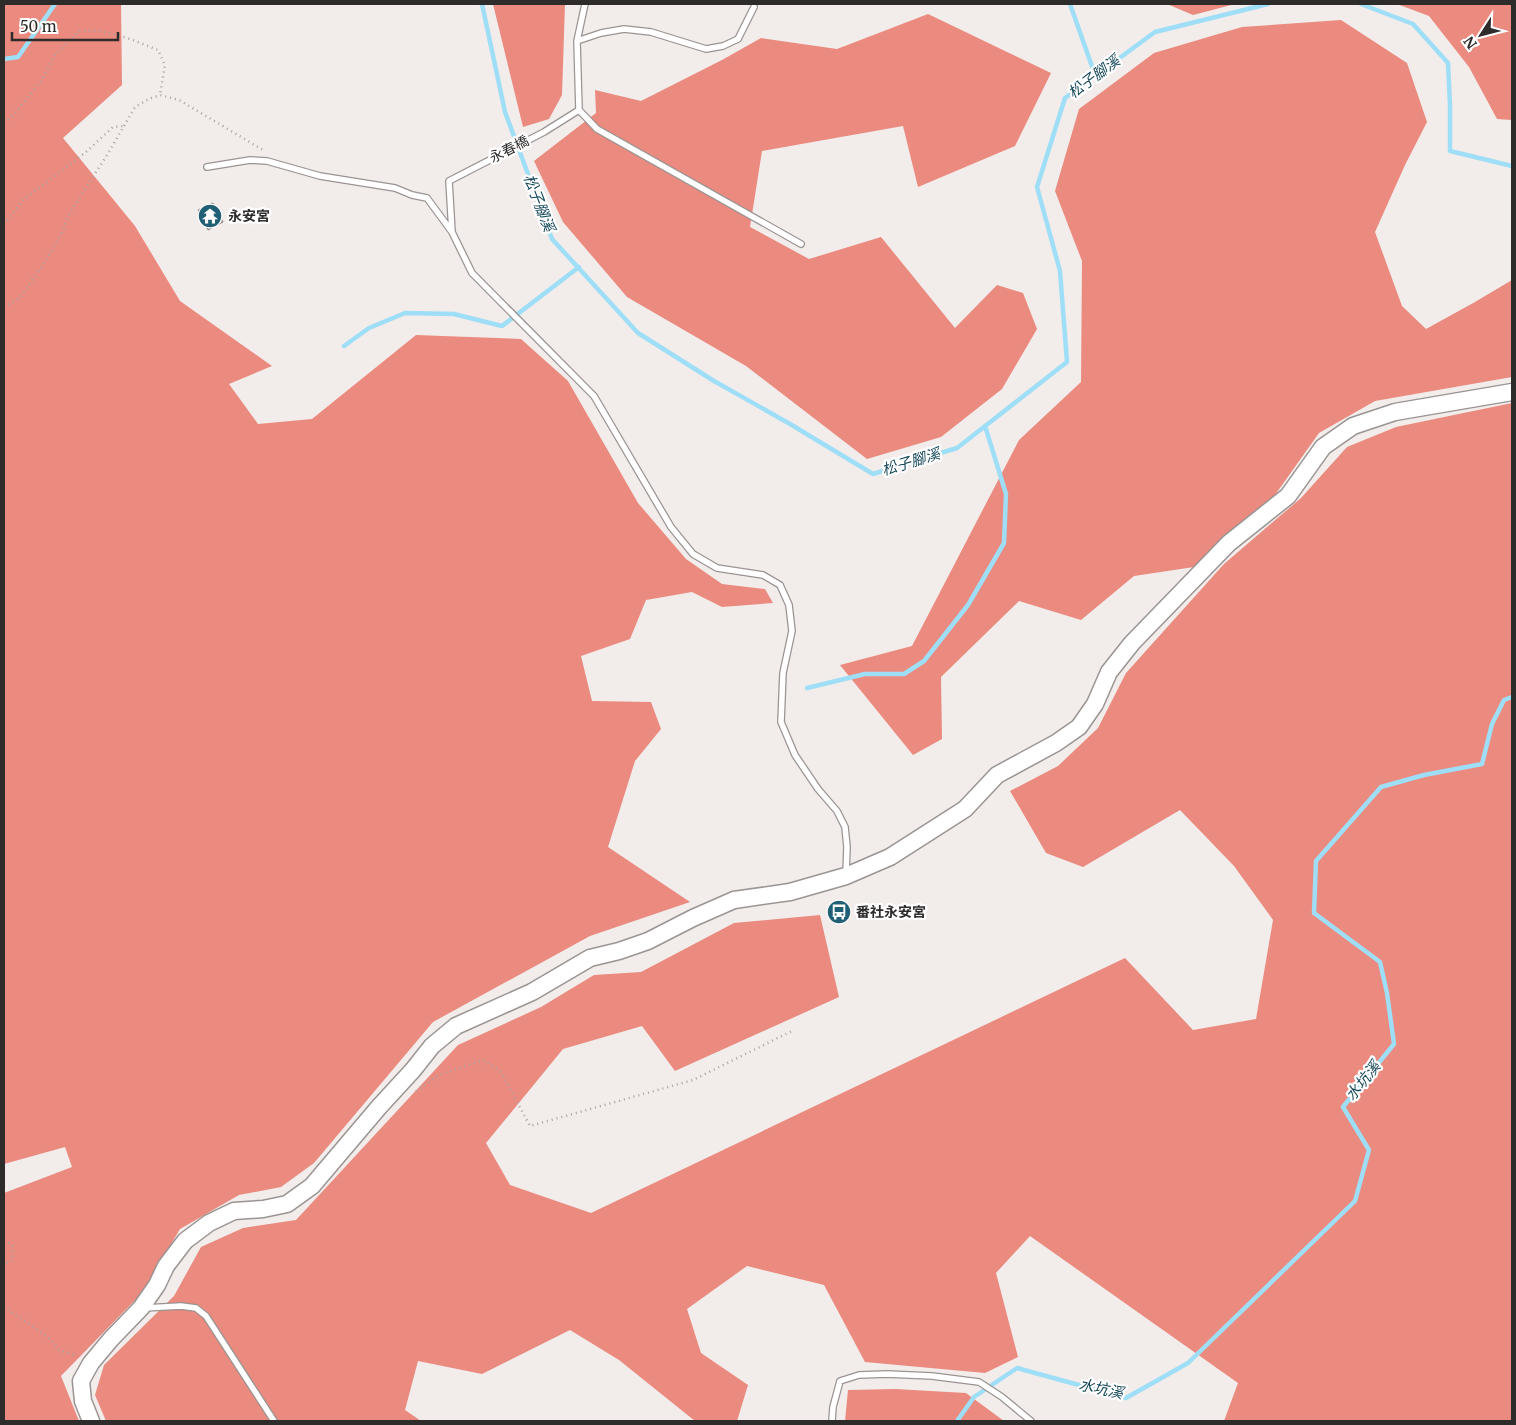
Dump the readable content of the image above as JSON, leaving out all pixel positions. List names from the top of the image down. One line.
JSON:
{"streets":{"lane":["永春橋"]},"water":["松子腳溪","水坑溪"],"places":{"temple":["永安宮"],"bus stop":["番社永安宮"]},"scale_bar":"50 m","north":"bottom left"}
